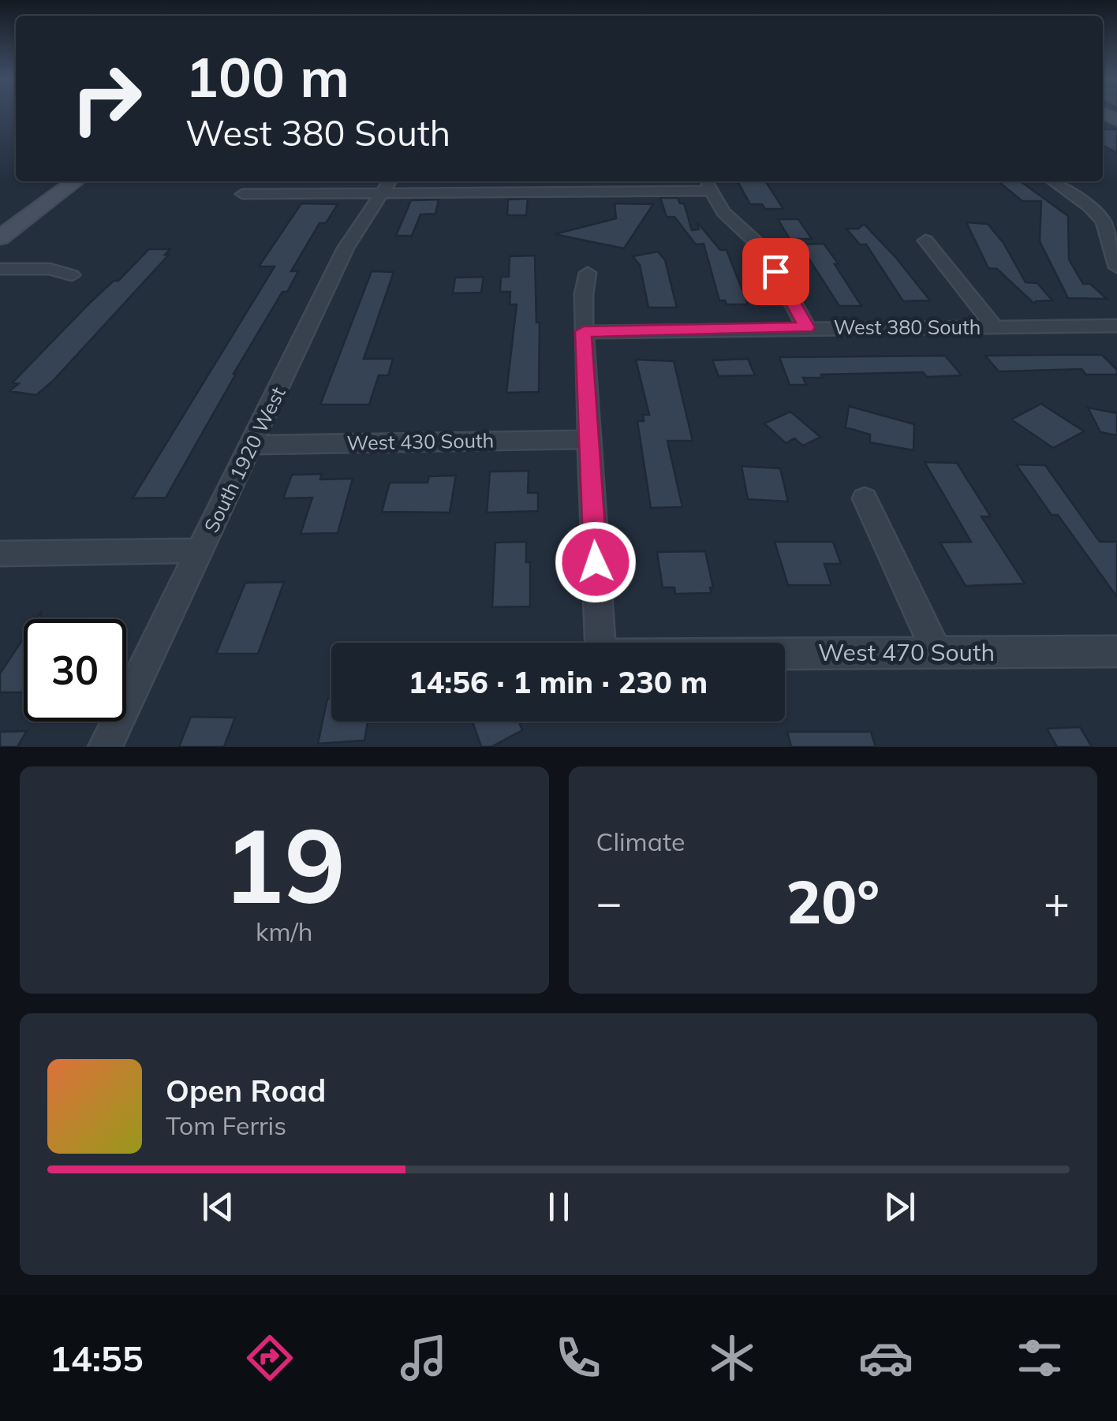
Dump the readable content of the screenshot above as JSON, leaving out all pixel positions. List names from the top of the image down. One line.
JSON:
{"streets":{"street":["West 380 South","West 430 South","South 1920 West","West 470 South"]},"crossings":[["West 430 South","South 1920 West"]],"page":{"turn":["100 m","West 380 South"],"limit":"30","trip":"14:56 · 1 min · 230 m","tile":[["19","km/h"],"Climate"],"heat":["−","20°","+"],"song":["Open Road","Tom Ferris"],"tabs":"14:55"}}
